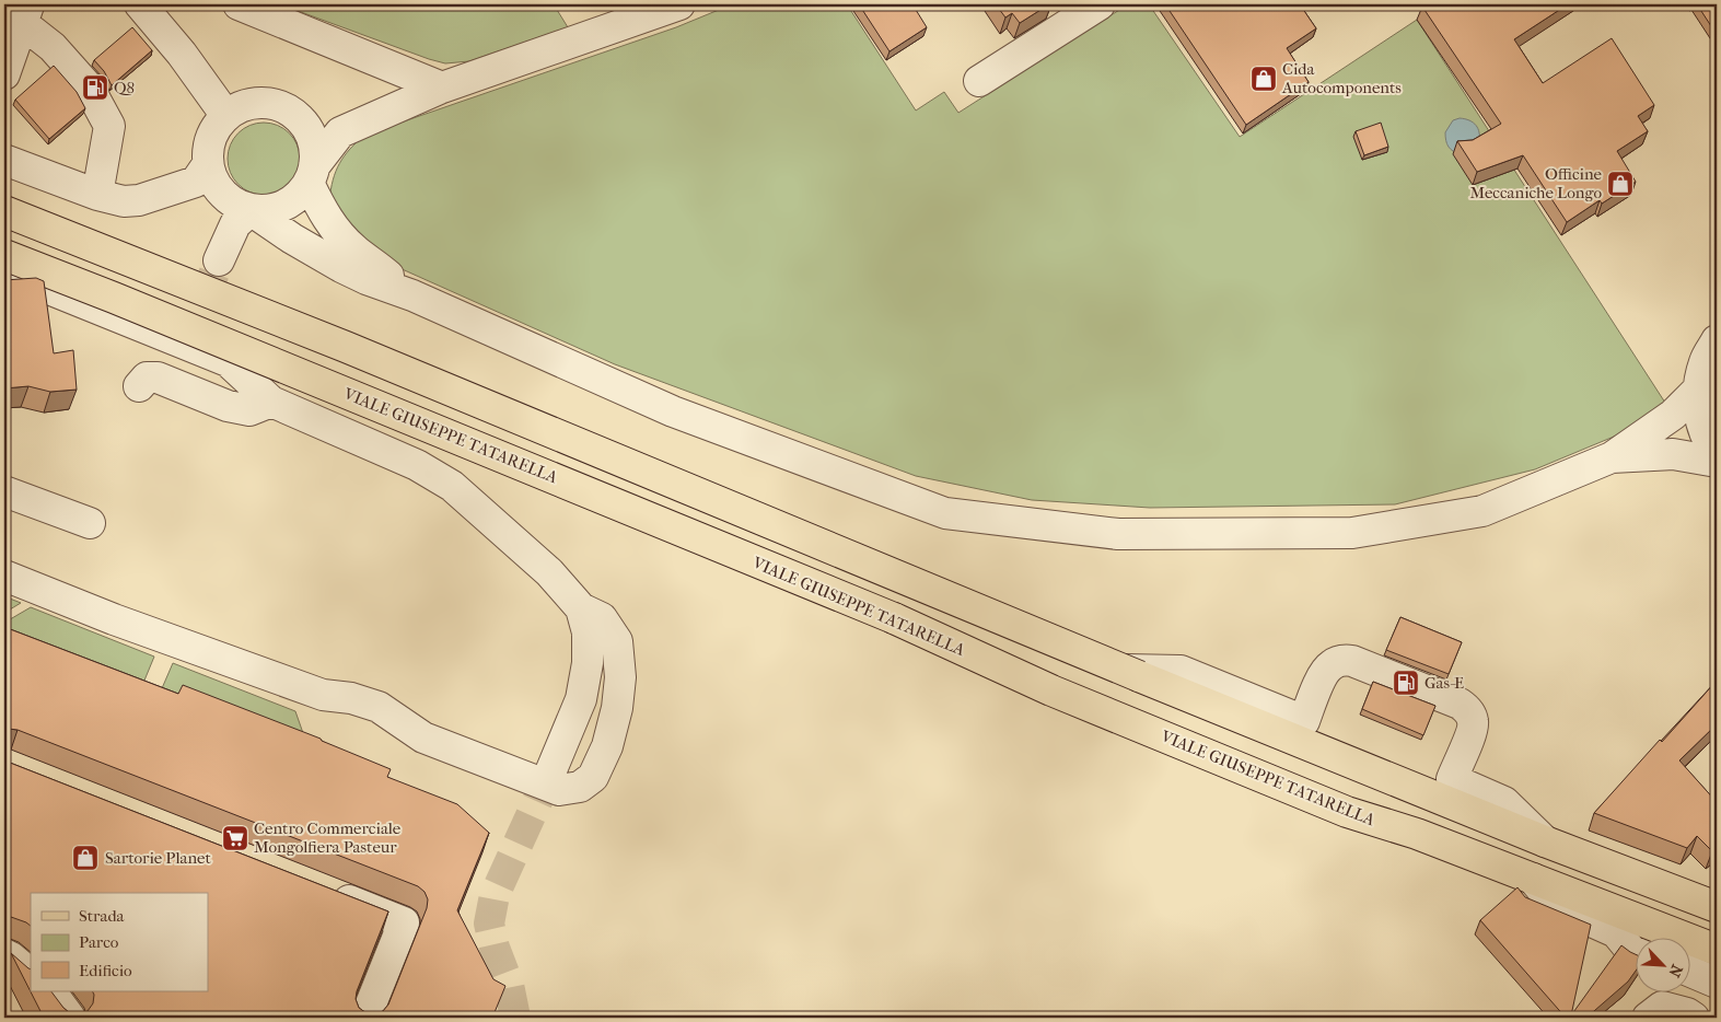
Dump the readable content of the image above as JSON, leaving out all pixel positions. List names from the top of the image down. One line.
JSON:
{"streets":{"main road":["VIALE GIUSEPPE TATARELLA"]},"places":{"shop":["Cida Autocomponents","Officine Meccaniche Longo","Sartorie Planet"],"fuel station":["Q8","Gas-E"],"supermarket":["Centro Commerciale Mongolfiera Pasteur"]},"legend":["Strada","Parco","Edificio"],"north":"bottom right"}
